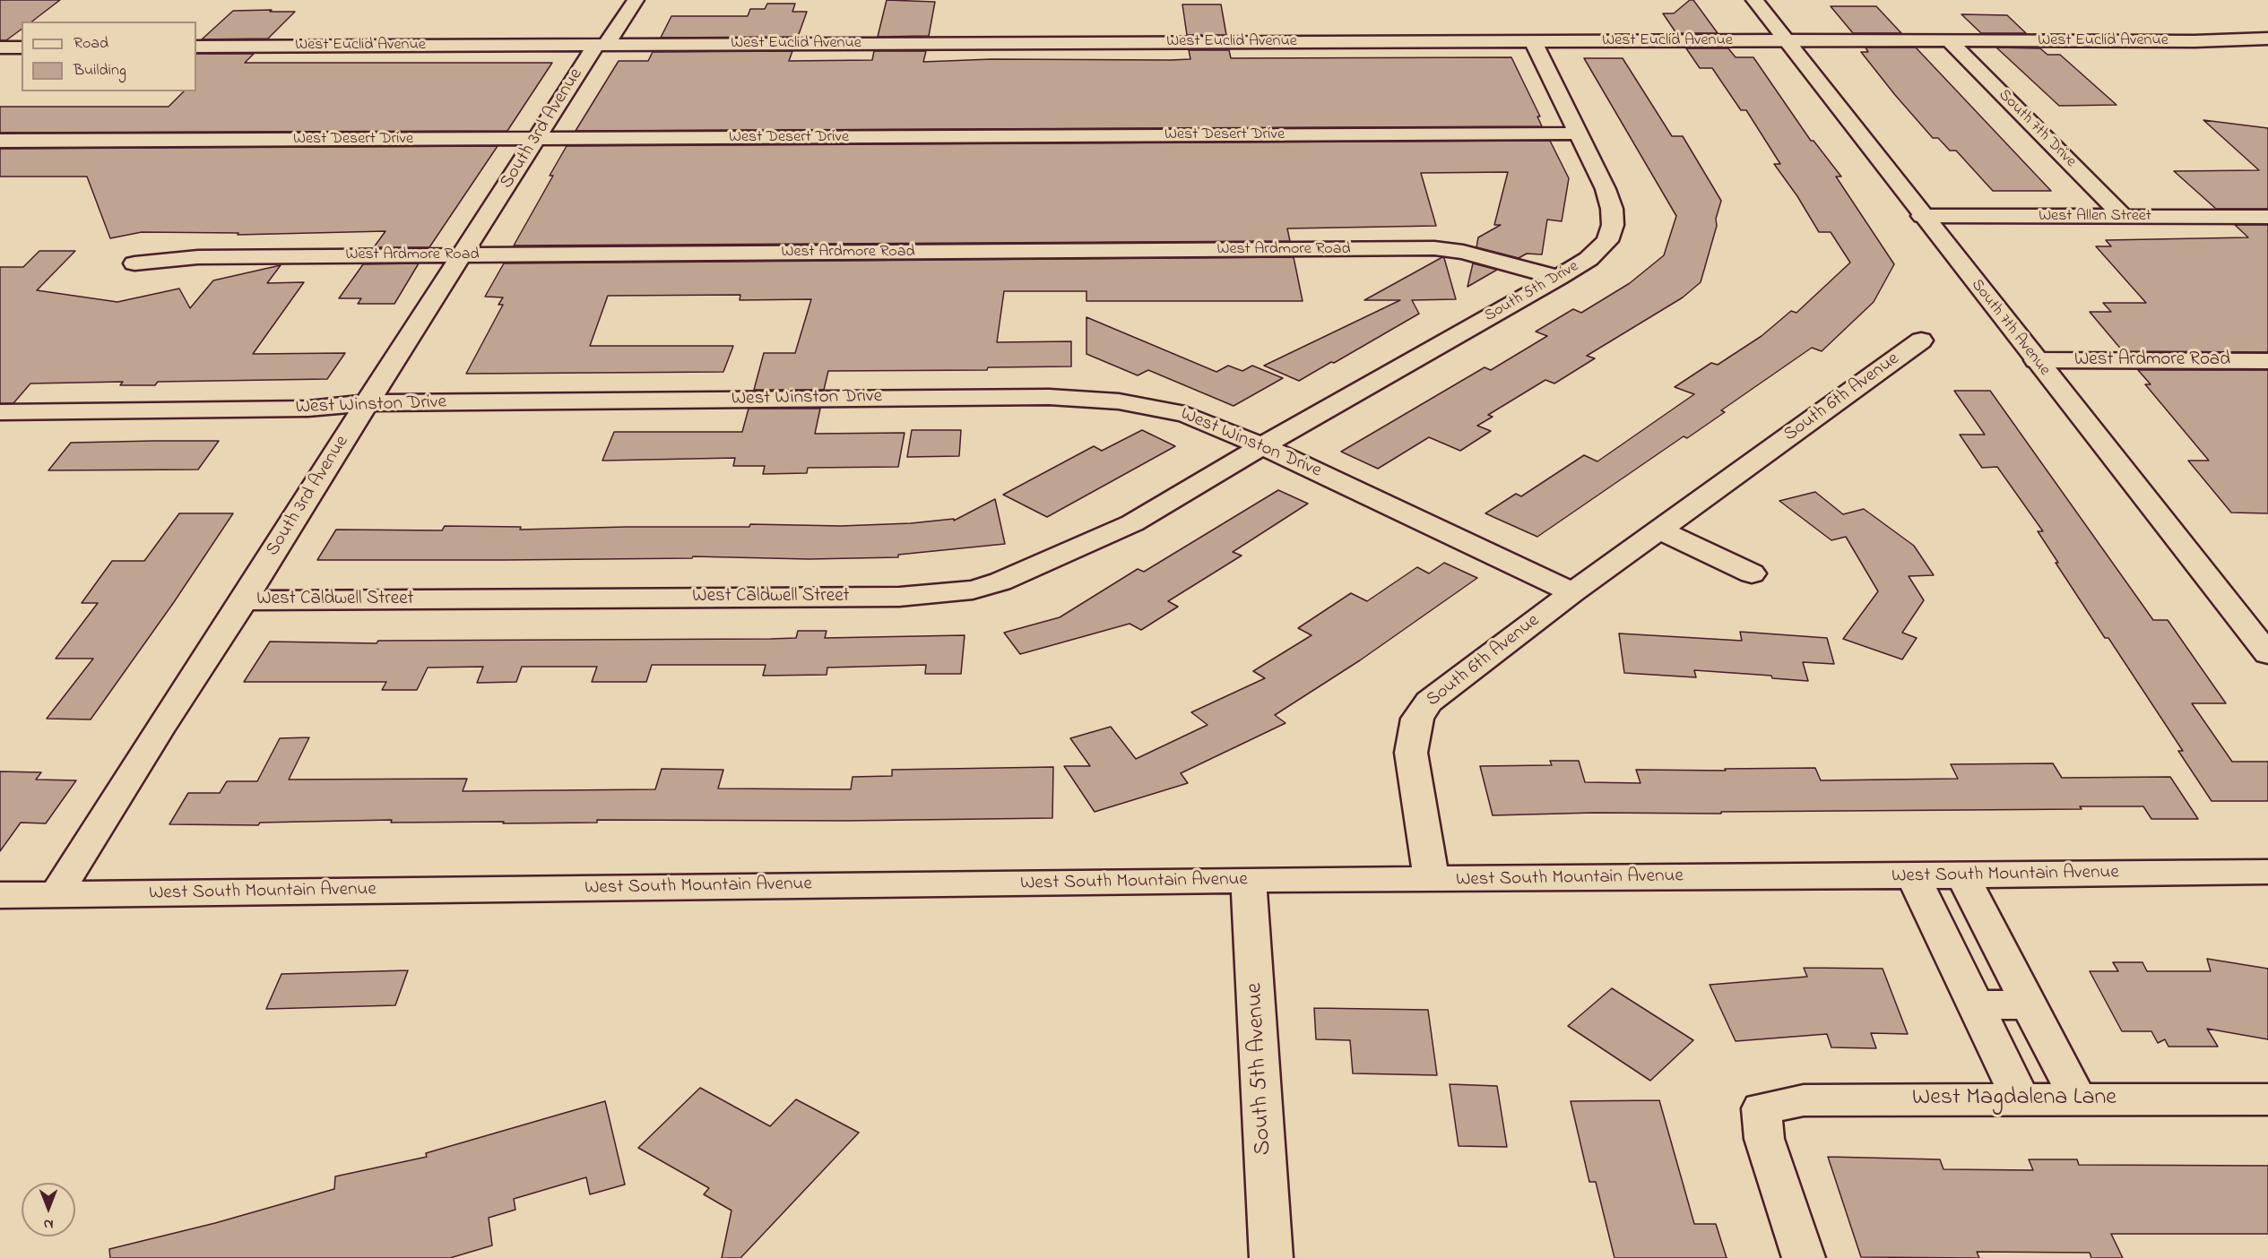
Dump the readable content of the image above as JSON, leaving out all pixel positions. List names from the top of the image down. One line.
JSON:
{"streets":{"street":["West Euclid Avenue","South 3rd Avenue","South 7th Drive","West Desert Drive","West Allen Street","West Ardmore Road","South 5th Drive","South 7th Avenue","South 6th Avenue","West Winston Drive","West Caldwell Street","West South Mountain Avenue","South 5th Avenue","West Magdalena Lane"]},"crossings":[["West Euclid Avenue","South 3rd Avenue"],["West Euclid Avenue","South 7th Drive"],["West Euclid Avenue","South 5th Drive"],["West Euclid Avenue","South 7th Avenue"],["South 3rd Avenue","West Desert Drive"],["South 3rd Avenue","West Ardmore Road"],["South 3rd Avenue","West Winston Drive"],["South 3rd Avenue","West Caldwell Street"],["South 3rd Avenue","West South Mountain Avenue"],["South 7th Drive","West Allen Street"],["West Desert Drive","South 5th Drive"],["West Allen Street","South 7th Avenue"],["West Ardmore Road","South 5th Drive"],["West Ardmore Road","South 7th Avenue"],["South 5th Drive","West Winston Drive"],["South 5th Drive","West Caldwell Street"],["South 6th Avenue","West Winston Drive"],["South 6th Avenue","West South Mountain Avenue"],["West Winston Drive","West Caldwell Street"],["West South Mountain Avenue","South 5th Avenue"]],"legend":["Road","Building"],"north":"bottom"}
